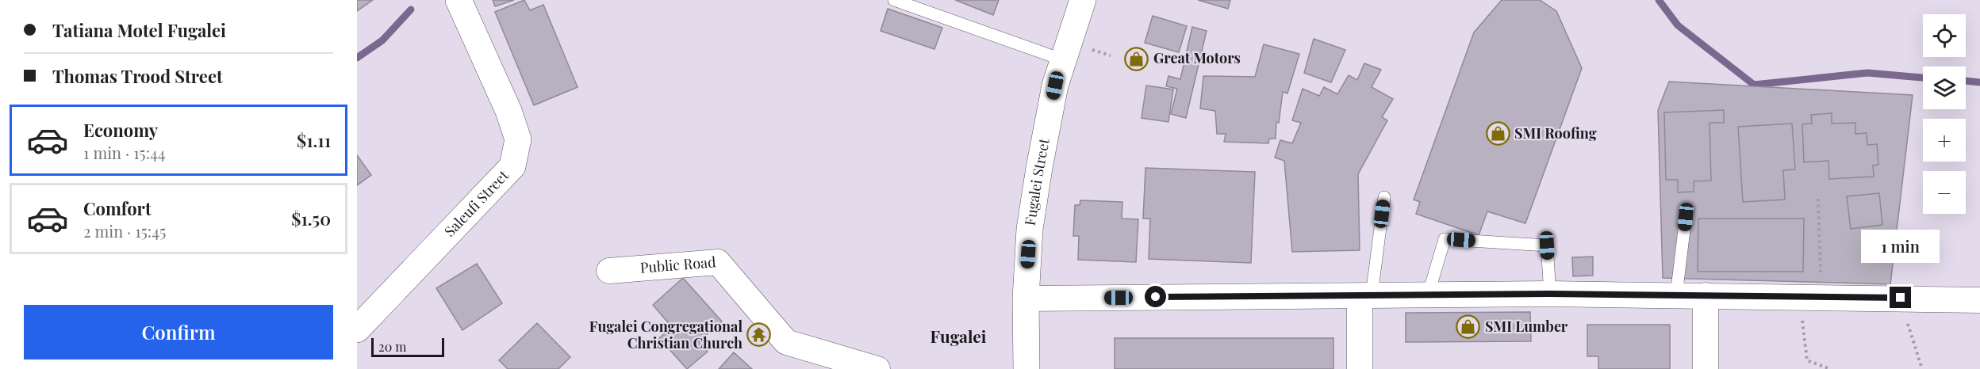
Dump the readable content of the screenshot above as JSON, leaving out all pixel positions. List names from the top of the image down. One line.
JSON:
{"streets":{"main road":["Fugalei Street","Saleufi Street"],"street":["Public Road"]},"districts":["Fugalei"],"places":{"shop":["Great Motors","SMI Roofing","SMI Lumber"],"temple":["Fugalei Congregational Christian Church"]},"scale_bar":"20 m","page":{"banner":["Tatiana Motel Fugalei","Thomas Trood Street"],"map_buttons":["+","−"],"list":[{"name":"Economy","note":"1 min · 15:44","value":"$1.11"},{"name":"Comfort","note":"2 min · 15:45","value":"$1.50"}],"bubble":"1 min","buttons":"Confirm","scale":"20 m"}}
